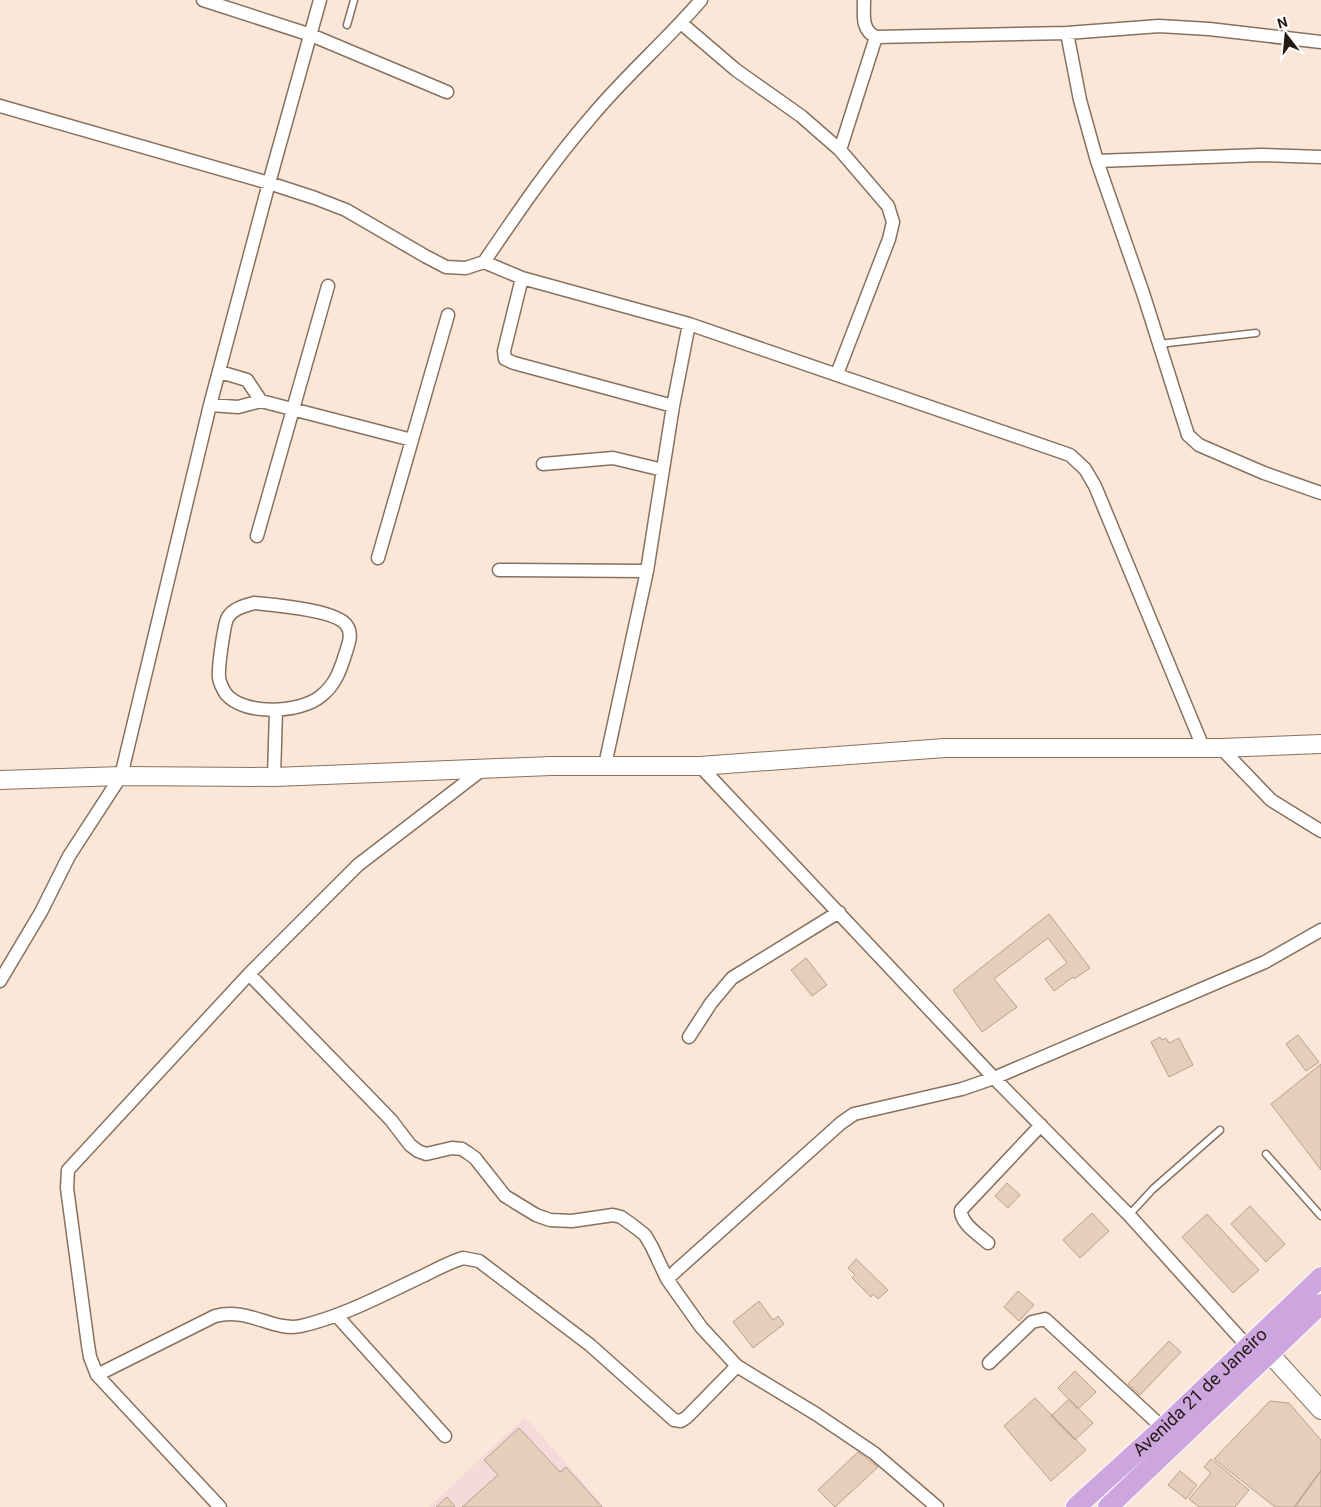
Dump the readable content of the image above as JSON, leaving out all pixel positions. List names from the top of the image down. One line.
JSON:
{"streets":{"main road":["Avenida 21 de Janeiro"]},"north":"top"}
